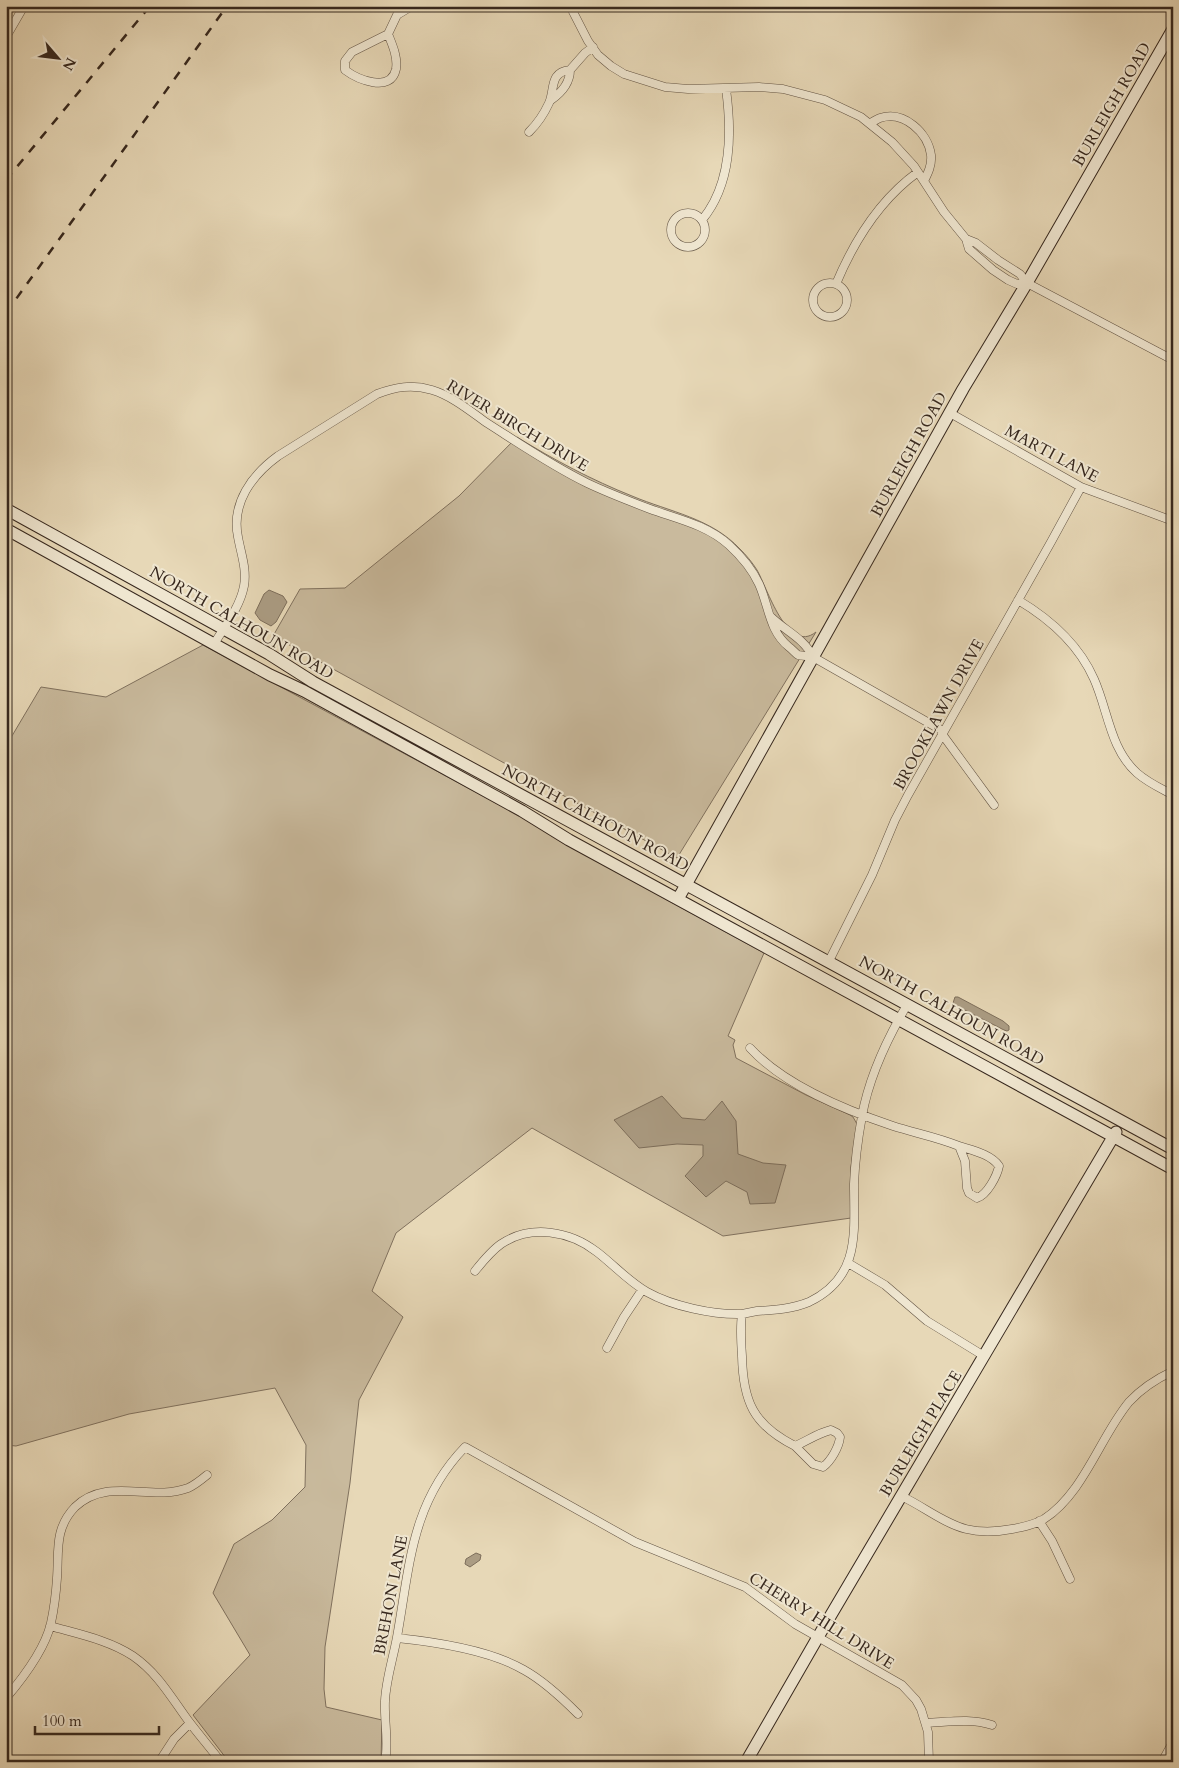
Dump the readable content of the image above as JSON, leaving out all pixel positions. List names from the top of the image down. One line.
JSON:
{"streets":{"main road":["BURLEIGH ROAD","NORTH CALHOUN ROAD","BURLEIGH PLACE"],"street":["RIVER BIRCH DRIVE","MARTI LANE","BROOKLAWN DRIVE","BREHON LANE","CHERRY HILL DRIVE"]},"crossings":[["BURLEIGH ROAD","RIVER BIRCH DRIVE"],["BURLEIGH ROAD","MARTI LANE"],["BURLEIGH ROAD","NORTH CALHOUN ROAD"],["RIVER BIRCH DRIVE","NORTH CALHOUN ROAD"],["MARTI LANE","BROOKLAWN DRIVE"],["NORTH CALHOUN ROAD","BROOKLAWN DRIVE"],["NORTH CALHOUN ROAD","BURLEIGH PLACE"],["BURLEIGH PLACE","CHERRY HILL DRIVE"],["BREHON LANE","CHERRY HILL DRIVE"]],"scale_bar":"100 m","north":"bottom right"}
